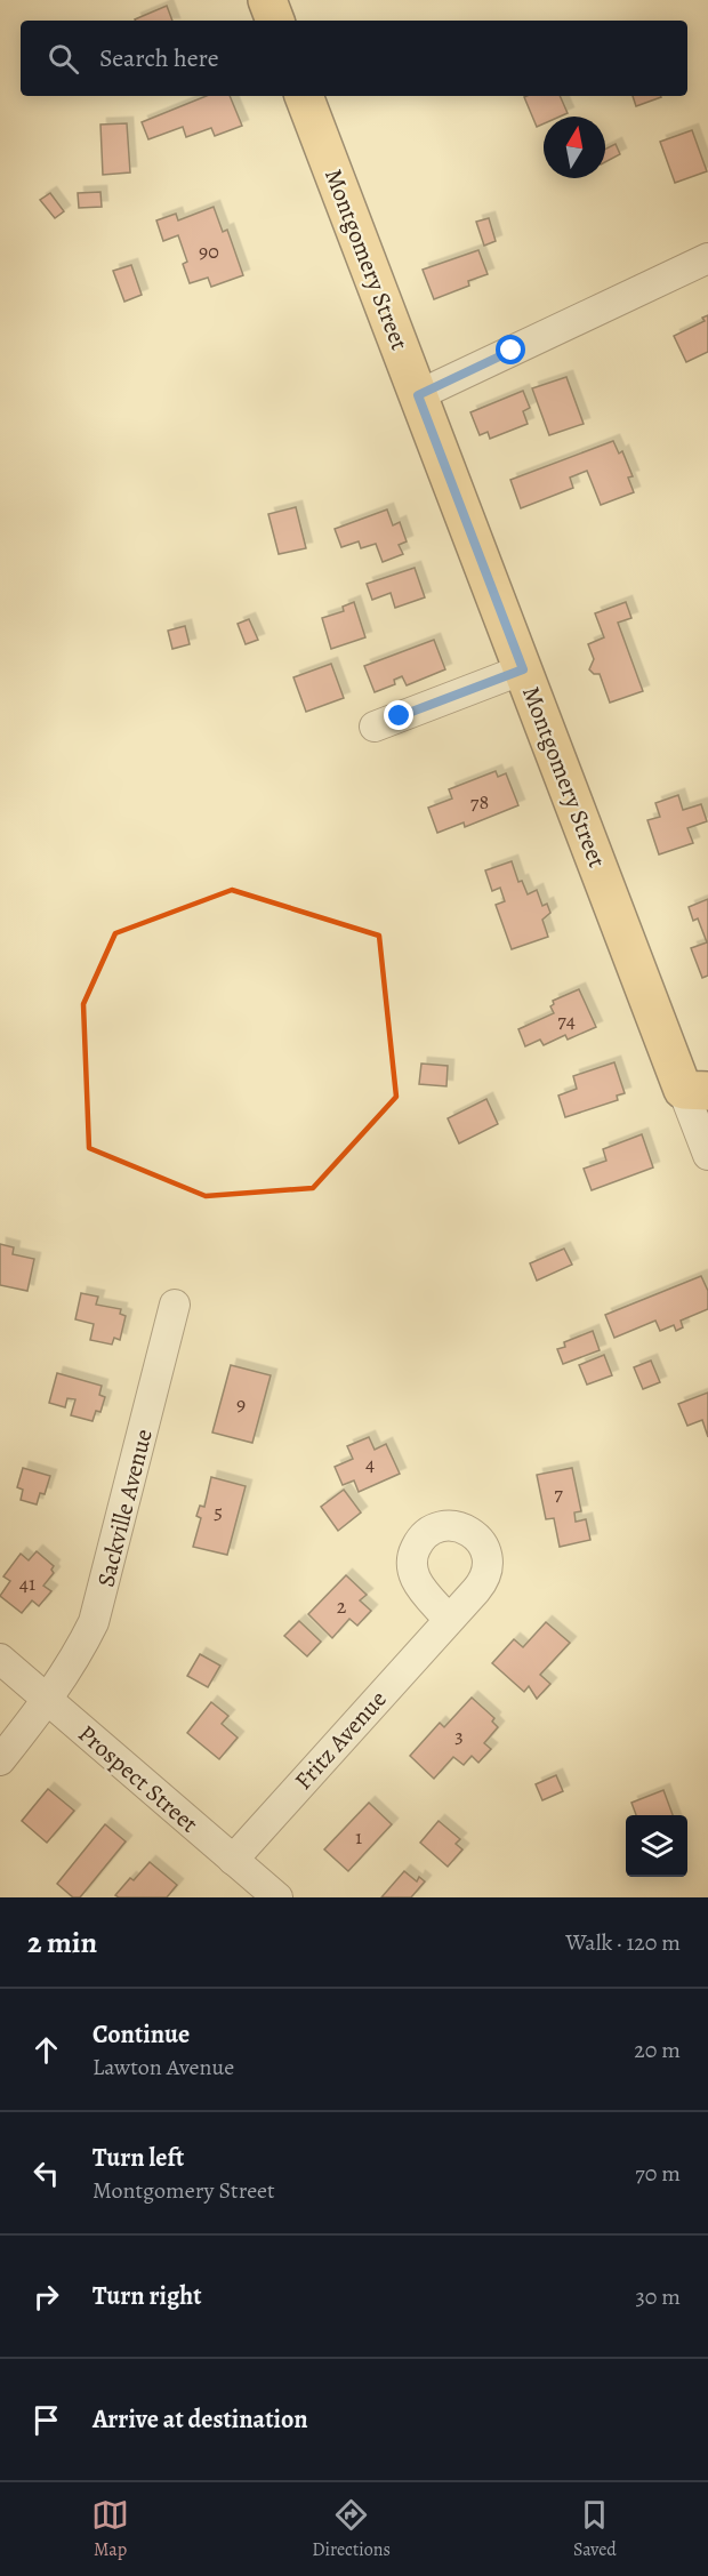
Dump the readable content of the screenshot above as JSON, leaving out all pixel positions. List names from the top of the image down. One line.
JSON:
{"streets":{"main road":["Montgomery Street"],"street":["Sackville Avenue","Fritz Avenue","Prospect Street"]},"crossings":[["Sackville Avenue","Prospect Street"],["Fritz Avenue","Prospect Street"]],"house_numbers":["90","78","74","9","4","7","5","41","2","3","1"],"north":"top","page":{"search":"Search here","heading":["2 min","Walk · 120 m"],"list":[["Continue","Lawton Avenue","20 m"],["Turn left","Montgomery Street","70 m"],["Turn right","30 m"],"Arrive at destination"],"nav":["Map","Directions","Saved"]}}
